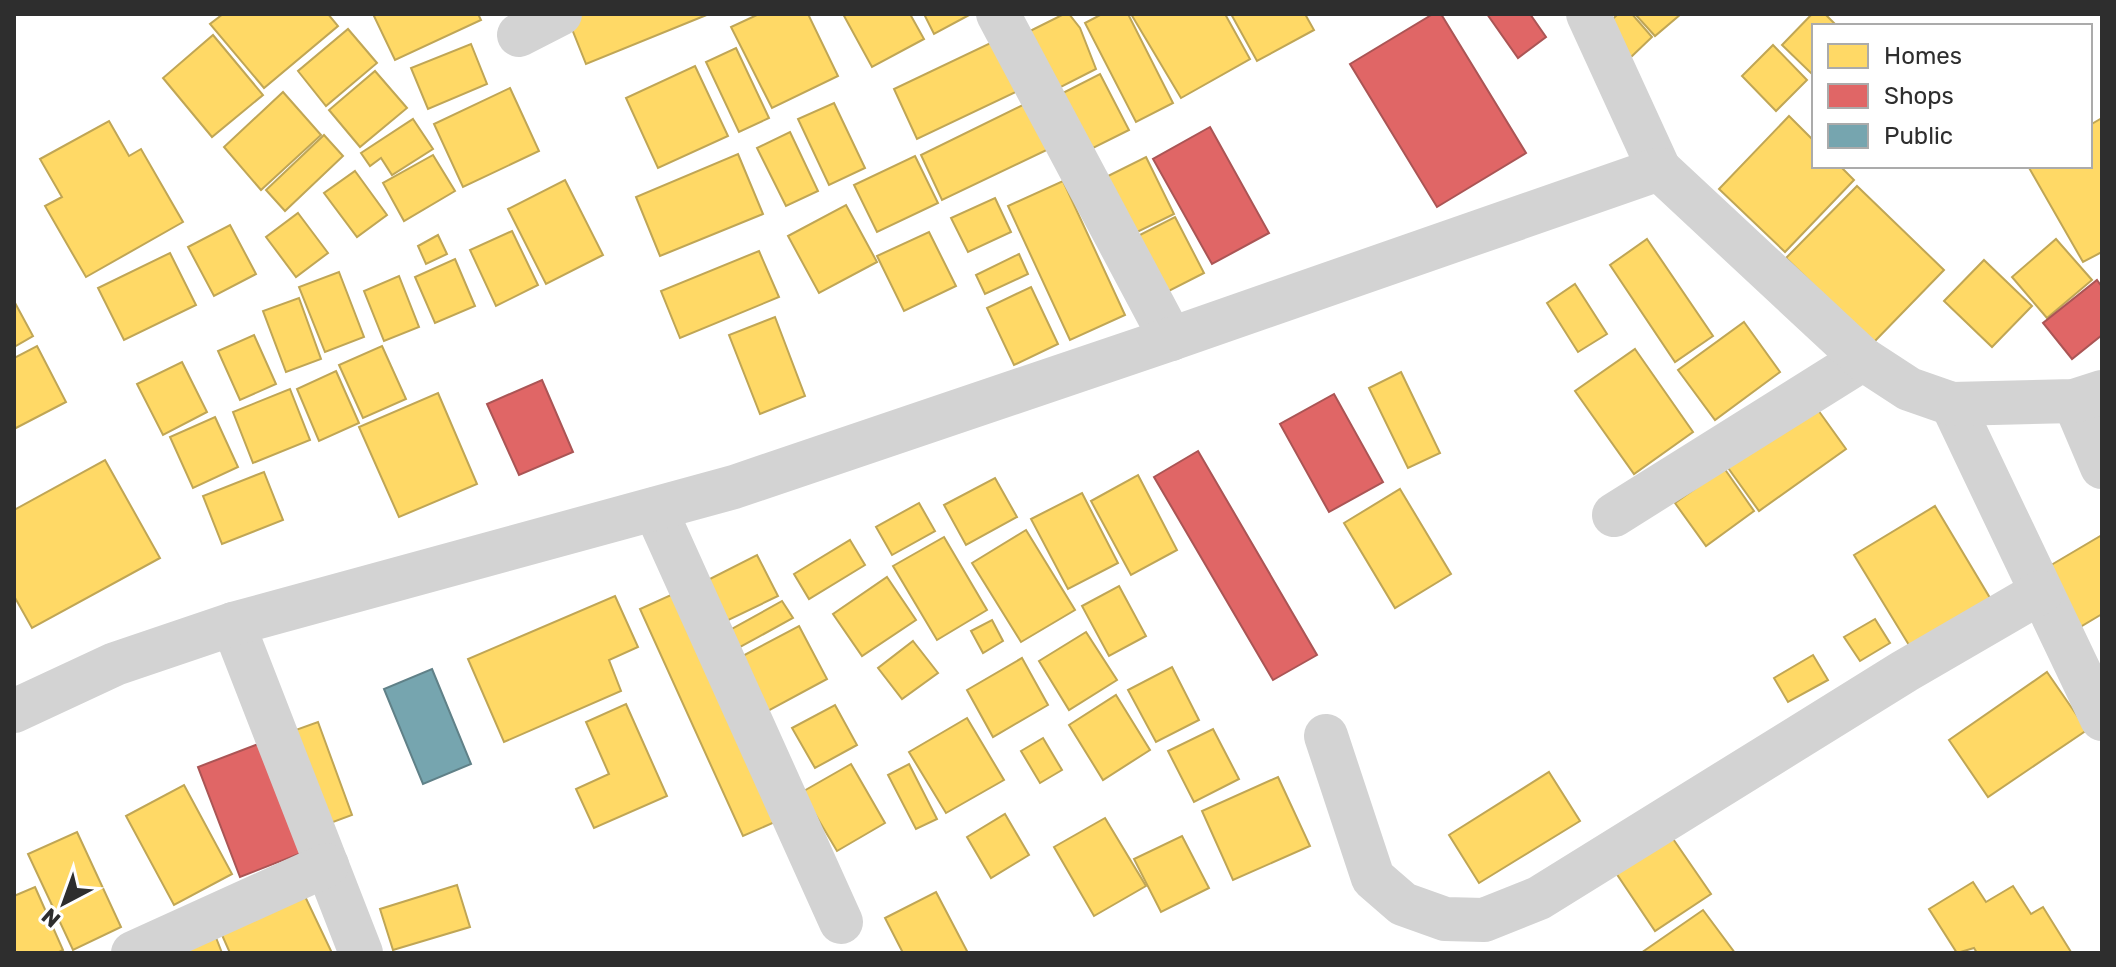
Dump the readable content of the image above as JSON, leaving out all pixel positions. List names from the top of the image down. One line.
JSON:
{"legend":["Homes","Shops","Public"],"north":"bottom left"}
